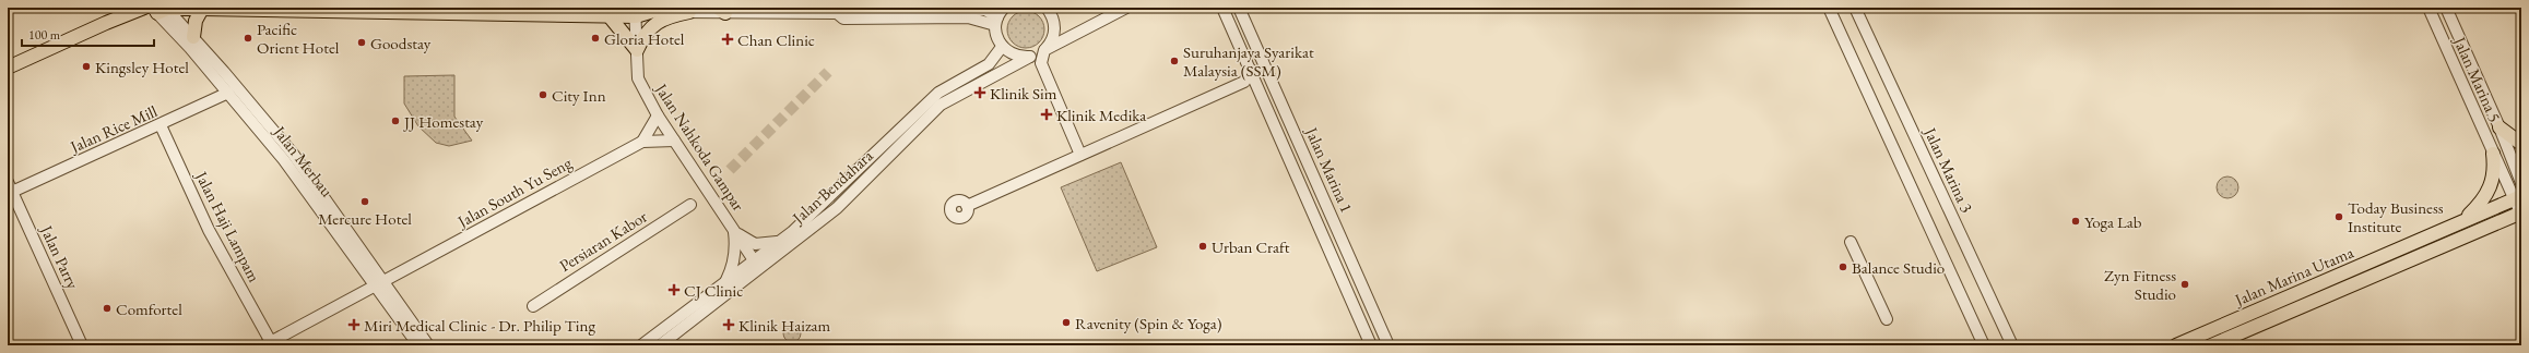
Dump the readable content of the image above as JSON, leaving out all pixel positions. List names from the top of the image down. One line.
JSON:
{"streets":{"main road":["Jalan Marina Utama"],"street":["Jalan Marina 5","Jalan Rice Mill","Jalan Nahkoda Gampar","Jalan Merbau","Jalan Marina 1","Jalan Marina 3","Jalan Bendahara","Jalan South Yu Seng","Jalan Haji Lampam","Persiaran Kabor","Jalan Parry"]},"crossings":[["Jalan Marina 5","Jalan Marina Utama"],["Jalan Rice Mill","Jalan Merbau"],["Jalan Rice Mill","Jalan Haji Lampam"],["Jalan Rice Mill","Jalan Parry"],["Jalan Nahkoda Gampar","Jalan Bendahara"],["Jalan Nahkoda Gampar","Jalan South Yu Seng"],["Jalan Merbau","Jalan South Yu Seng"],["Jalan South Yu Seng","Jalan Haji Lampam"]],"places":{"other":["Pacific Orient Hotel","Gloria Hotel","Goodstay","Suruhanjaya Syarikat Malaysia (SSM)","Kingsley Hotel","City Inn","JJ Homestay","Mercure Hotel","Today Business Institute","Yoga Lab","Urban Craft","Balance Studio","Zyn Fitness Studio","Comfortel","Ravenity (Spin & Yoga)"],"health":["Chan Clinic","Klinik Sim","Klinik Medika","CJ Clinic","Miri Medical Clinic - Dr. Philip Ting","Klinik Haizam"]},"scale_bar":"100 m"}
